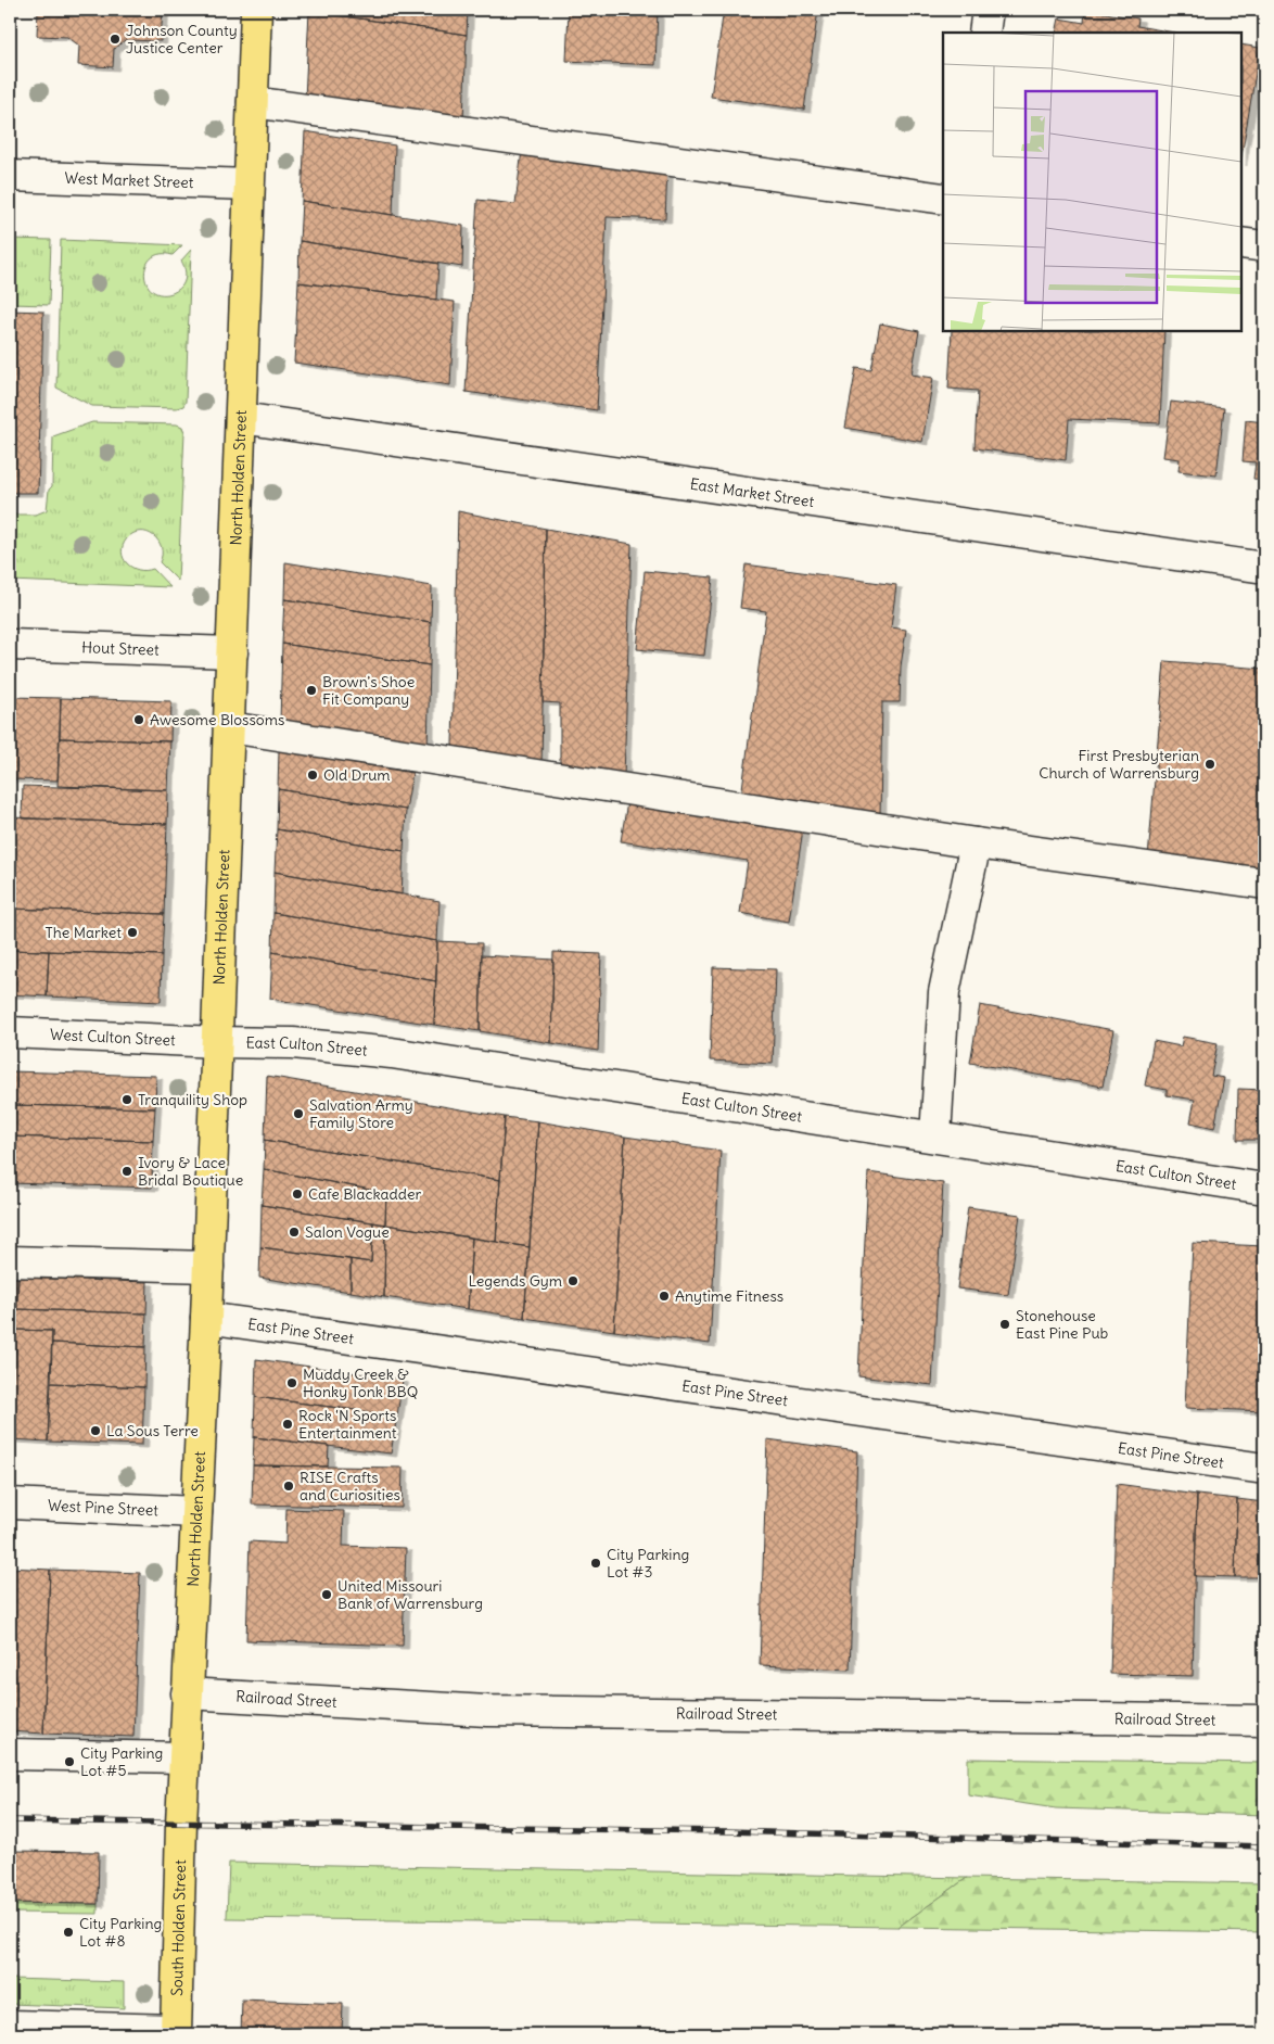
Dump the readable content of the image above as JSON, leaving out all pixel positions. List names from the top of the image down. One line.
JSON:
{"streets":{"main road":["North Holden Street","South Holden Street"],"street":["West Market Street","East Market Street","Hout Street","West Culton Street","East Culton Street","East Pine Street","West Pine Street","Railroad Street"]},"crossings":[["West Market Street","North Holden Street"],["North Holden Street","East Market Street"],["North Holden Street","Hout Street"],["North Holden Street","West Culton Street"],["North Holden Street","East Culton Street"],["North Holden Street","East Pine Street"],["North Holden Street","West Pine Street"],["North Holden Street","Railroad Street"],["North Holden Street","South Holden Street"],["West Culton Street","East Culton Street"]],"places":["Johnson County Justice Center","Brown's Shoe Fit Company","Awesome Blossoms","First Presbyterian Church of Warrensburg","Old Drum","The Market","Tranquility Shop","Salvation Army Family Store","Ivory & Lace Bridal Boutique","Cafe Blackadder","Salon Vogue","Legends Gym","Anytime Fitness","Stonehouse East Pine Pub","Muddy Creek & Honky Tonk BBQ","Rock 'N Sports Entertainment","La Sous Terre","RISE Crafts and Curiosities","City Parking Lot #3","United Missouri Bank of Warrensburg","City Parking Lot #5","City Parking Lot #8"]}
